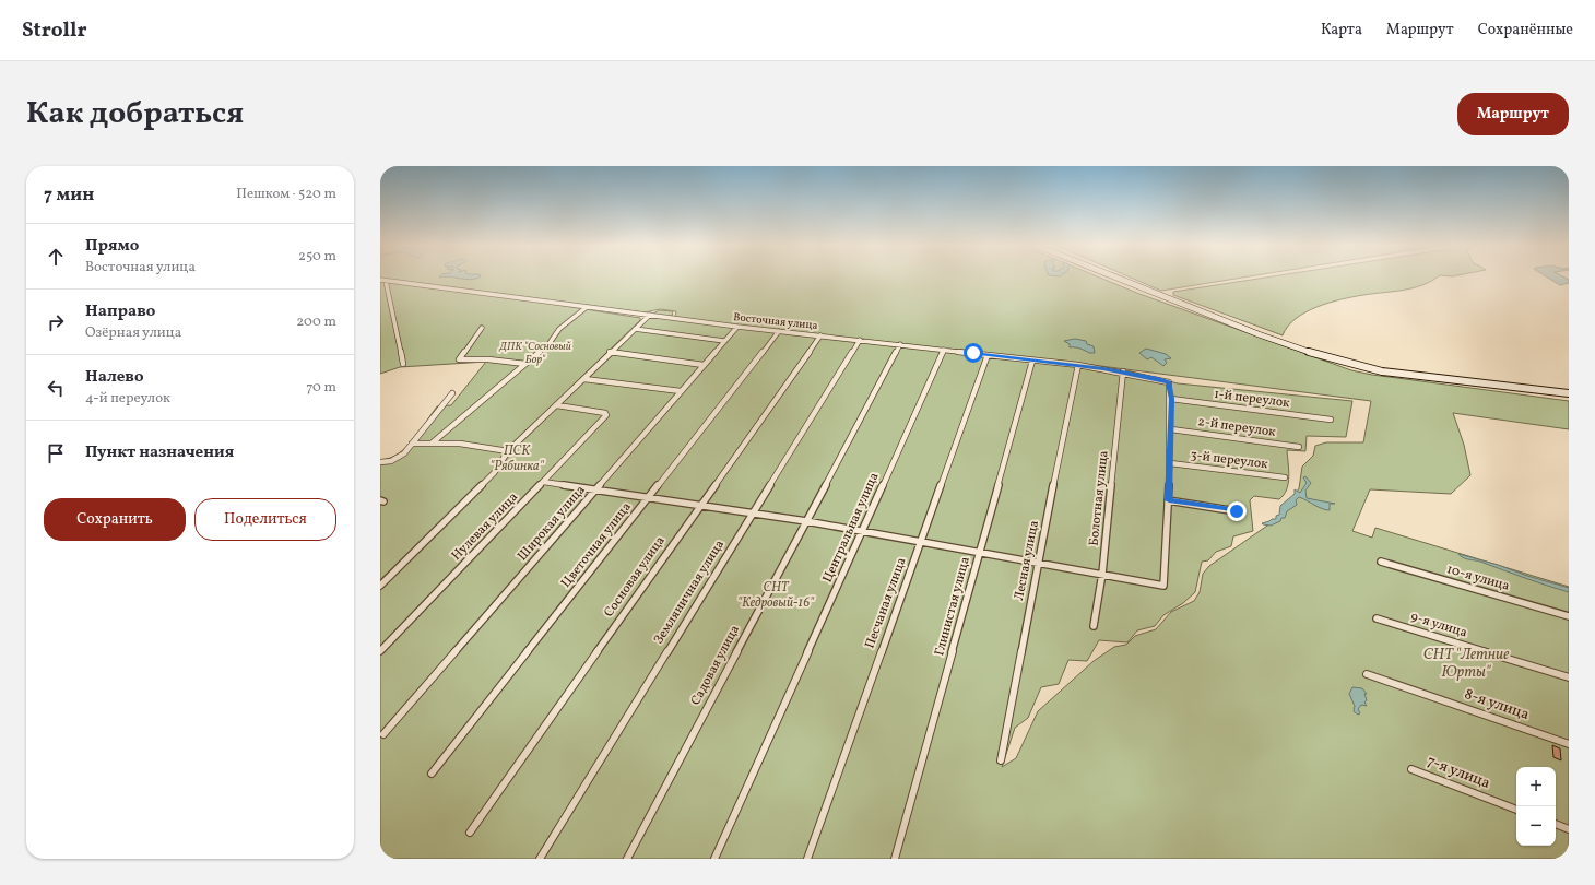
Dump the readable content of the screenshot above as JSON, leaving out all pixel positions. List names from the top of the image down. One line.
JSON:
{"streets":{"street":["Восточная улица","1-й переулок","2-й переулок","3-й переулок","Болотная улица","Широкая улица","Нулевая улица","Центральная улица","Цветочная улица","Лесная улица","Сосновая улица","10-я улица","Земляничная улица","Песчаная улица","Глинистая улица","9-я улица","Садовая улица","8-я улица","7-я улица"]},"crossings":[["Восточная улица","1-й переулок"],["Восточная улица","Болотная улица"],["Восточная улица","Широкая улица"],["Восточная улица","Центральная улица"],["Восточная улица","Цветочная улица"],["Восточная улица","Лесная улица"],["Восточная улица","Сосновая улица"],["Восточная улица","Земляничная улица"],["Восточная улица","Песчаная улица"],["Восточная улица","Глинистая улица"],["Восточная улица","Садовая улица"]],"parks":["ДПК \"Сосновый Бор\"","ПСК \"Рябинка\"","СНТ \"Кедровый-16\"","СНТ \"Летние Юрты\""],"page":{"header":"Strollr","nav":["Карта","Маршрут","Сохранённые"],"title":"Как добраться","buttons":["Маршрут",["Сохранить","Поделиться"]],"heading":["7 мин","Пешком · 520 m"],"list":[["Прямо","Восточная улица","250 m"],["Направо","Озёрная улица","200 m"],["Налево","4-й переулок","70 m"],"Пункт назначения"],"map_buttons":["+","−"]}}
